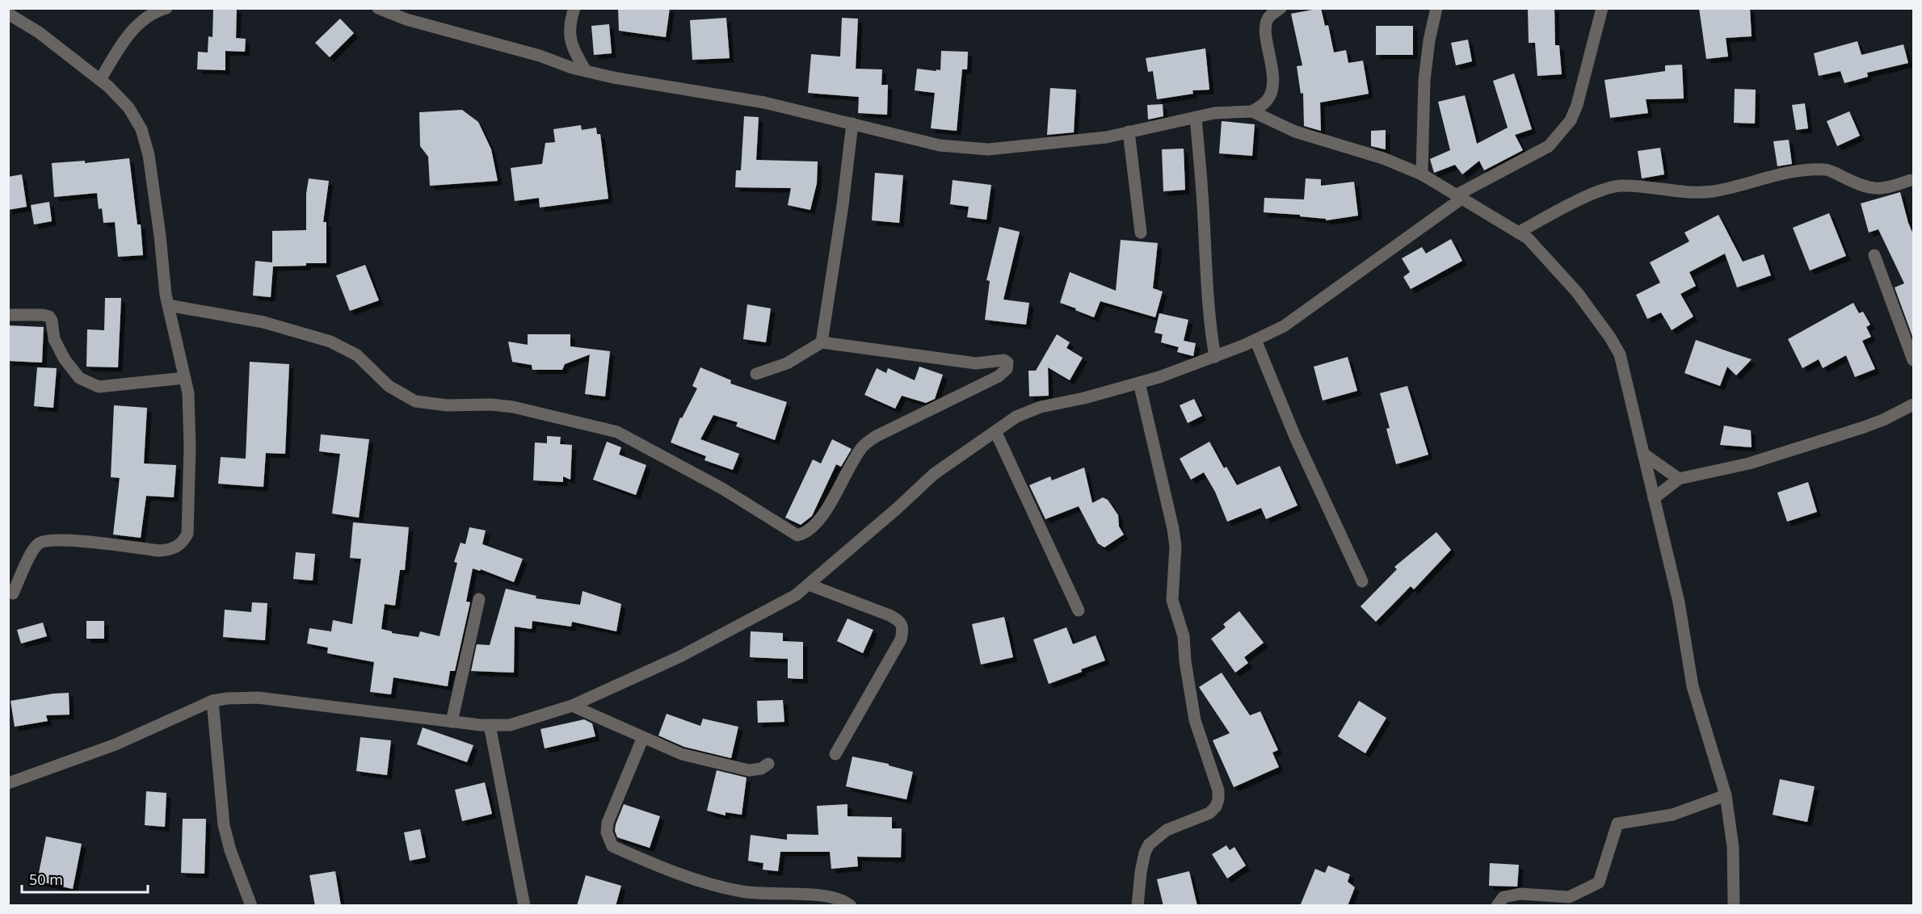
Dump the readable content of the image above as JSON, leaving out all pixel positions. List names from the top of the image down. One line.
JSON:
{"scale_bar":"50 m"}
